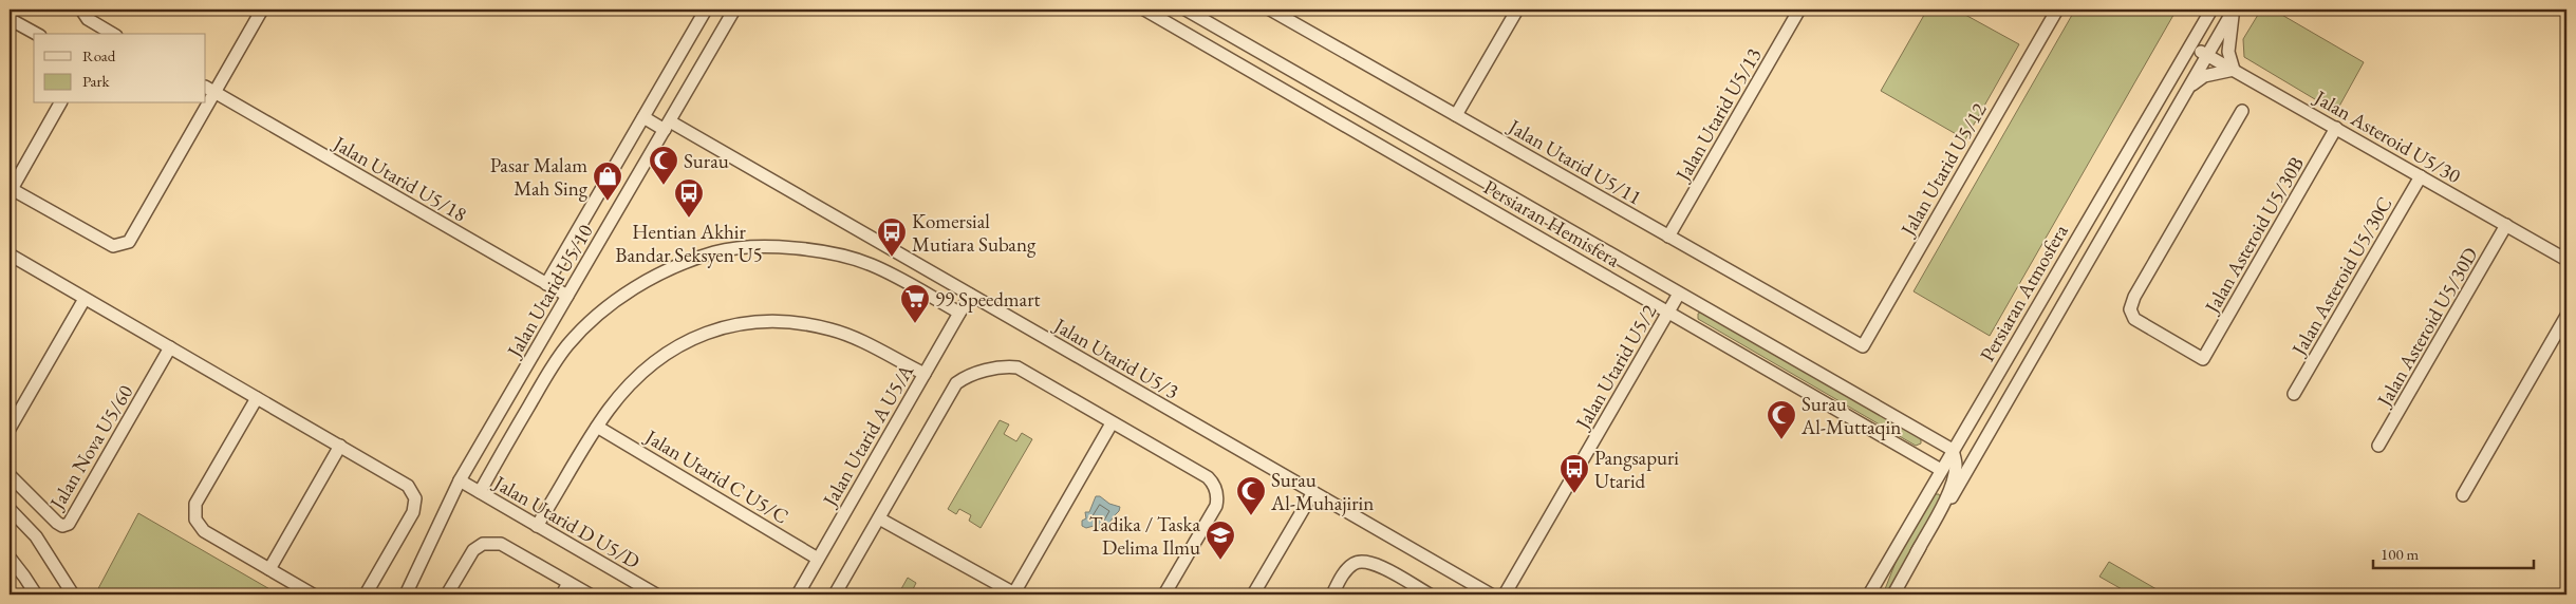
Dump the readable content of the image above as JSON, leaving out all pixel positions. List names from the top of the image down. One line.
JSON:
{"streets":{"street":["Jalan Utarid U5/13","Jalan Asteroid U5/30","Jalan Utarid U5/11","Jalan Utarid U5/12","Jalan Utarid U5/18","Persiaran Hemisfera","Jalan Asteroid U5/30B","Jalan Asteroid U5/30C","Jalan Utarid U5/10","Persiaran Atmosfera","Jalan Asteroid U5/30D","Jalan Utarid U5/3","Jalan Utarid U5/2","Jalan Utarid A U5/A","Jalan Nova U5/60","Jalan Utarid C U5/C","Jalan Utarid D U5/D"]},"crossings":[["Jalan Utarid U5/13","Jalan Utarid U5/11"],["Jalan Asteroid U5/30","Jalan Asteroid U5/30B"],["Jalan Asteroid U5/30","Jalan Asteroid U5/30C"],["Jalan Asteroid U5/30","Persiaran Atmosfera"],["Jalan Asteroid U5/30","Jalan Asteroid U5/30D"],["Jalan Utarid U5/11","Jalan Utarid U5/12"],["Jalan Utarid U5/18","Jalan Utarid U5/10"],["Persiaran Hemisfera","Persiaran Atmosfera"],["Persiaran Hemisfera","Jalan Utarid U5/2"],["Jalan Utarid U5/10","Jalan Utarid U5/3"],["Jalan Utarid U5/10","Jalan Utarid D U5/D"],["Jalan Utarid U5/3","Jalan Utarid A U5/A"],["Jalan Utarid A U5/A","Jalan Utarid C U5/C"]],"places":{"mosque":["Surau","Surau Al-Muttaqin","Surau Al-Muhajirin"],"shop":["Pasar Malam Mah Sing"],"bus stop":["Hentian Akhir Bandar Seksyen U5","Komersial Mutiara Subang","Pangsapuri Utarid"],"supermarket":["99 Speedmart"],"school or university":["Tadika / Taska Delima Ilmu"]},"legend":["Road","Park"],"scale_bar":"100 m"}
